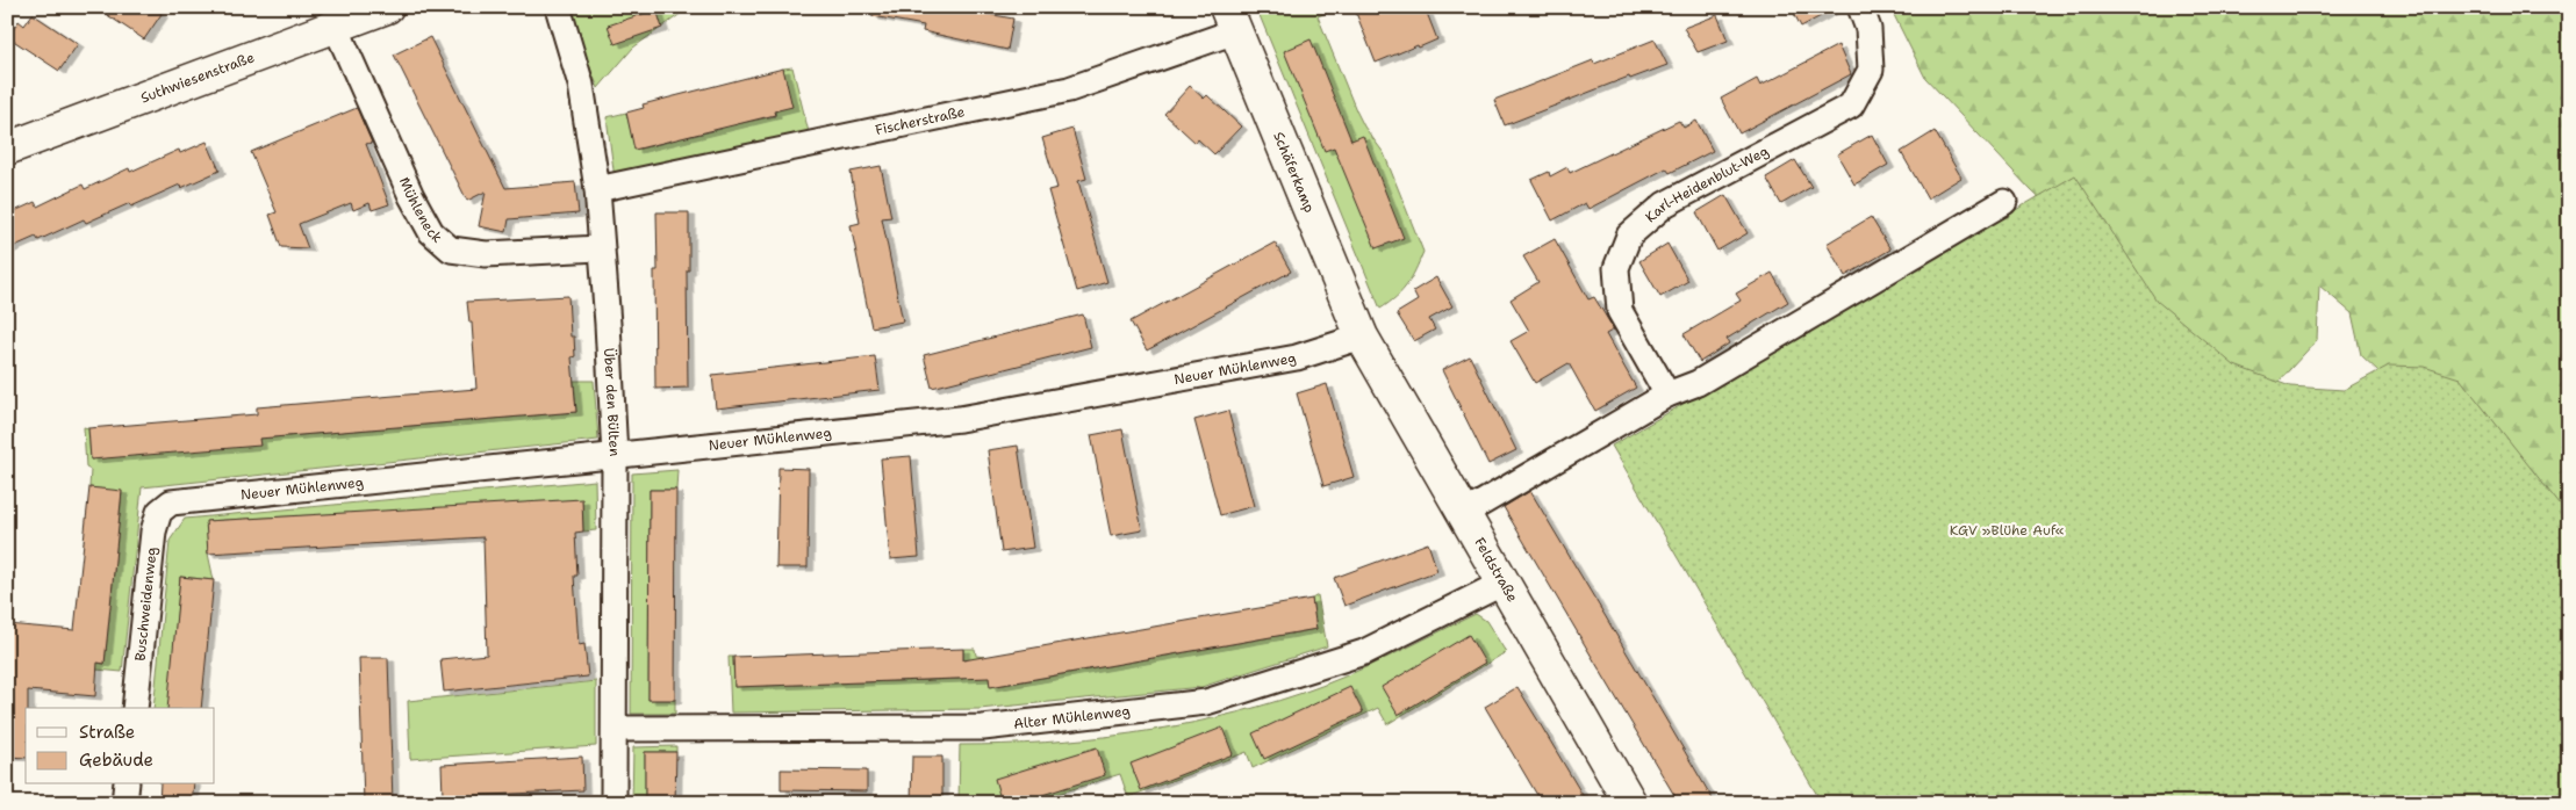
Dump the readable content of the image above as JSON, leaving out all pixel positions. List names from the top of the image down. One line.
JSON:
{"streets":{"street":["Suthwiesenstraße","Fischerstraße","Schäferkamp","Karl-Heidenblut-Weg","Mühleneck","Neuer Mühlenweg","Über den Bülten","Feldstraße","Buschweidenweg","Alter Mühlenweg"]},"crossings":[["Suthwiesenstraße","Mühleneck"],["Fischerstraße","Schäferkamp"],["Fischerstraße","Über den Bülten"],["Schäferkamp","Neuer Mühlenweg"],["Schäferkamp","Feldstraße"],["Mühleneck","Über den Bülten"],["Neuer Mühlenweg","Über den Bülten"],["Neuer Mühlenweg","Feldstraße"],["Neuer Mühlenweg","Buschweidenweg"],["Über den Bülten","Alter Mühlenweg"],["Feldstraße","Alter Mühlenweg"]],"parks":["KGV »Blühe Auf«"],"legend":["Straße","Gebäude"]}
